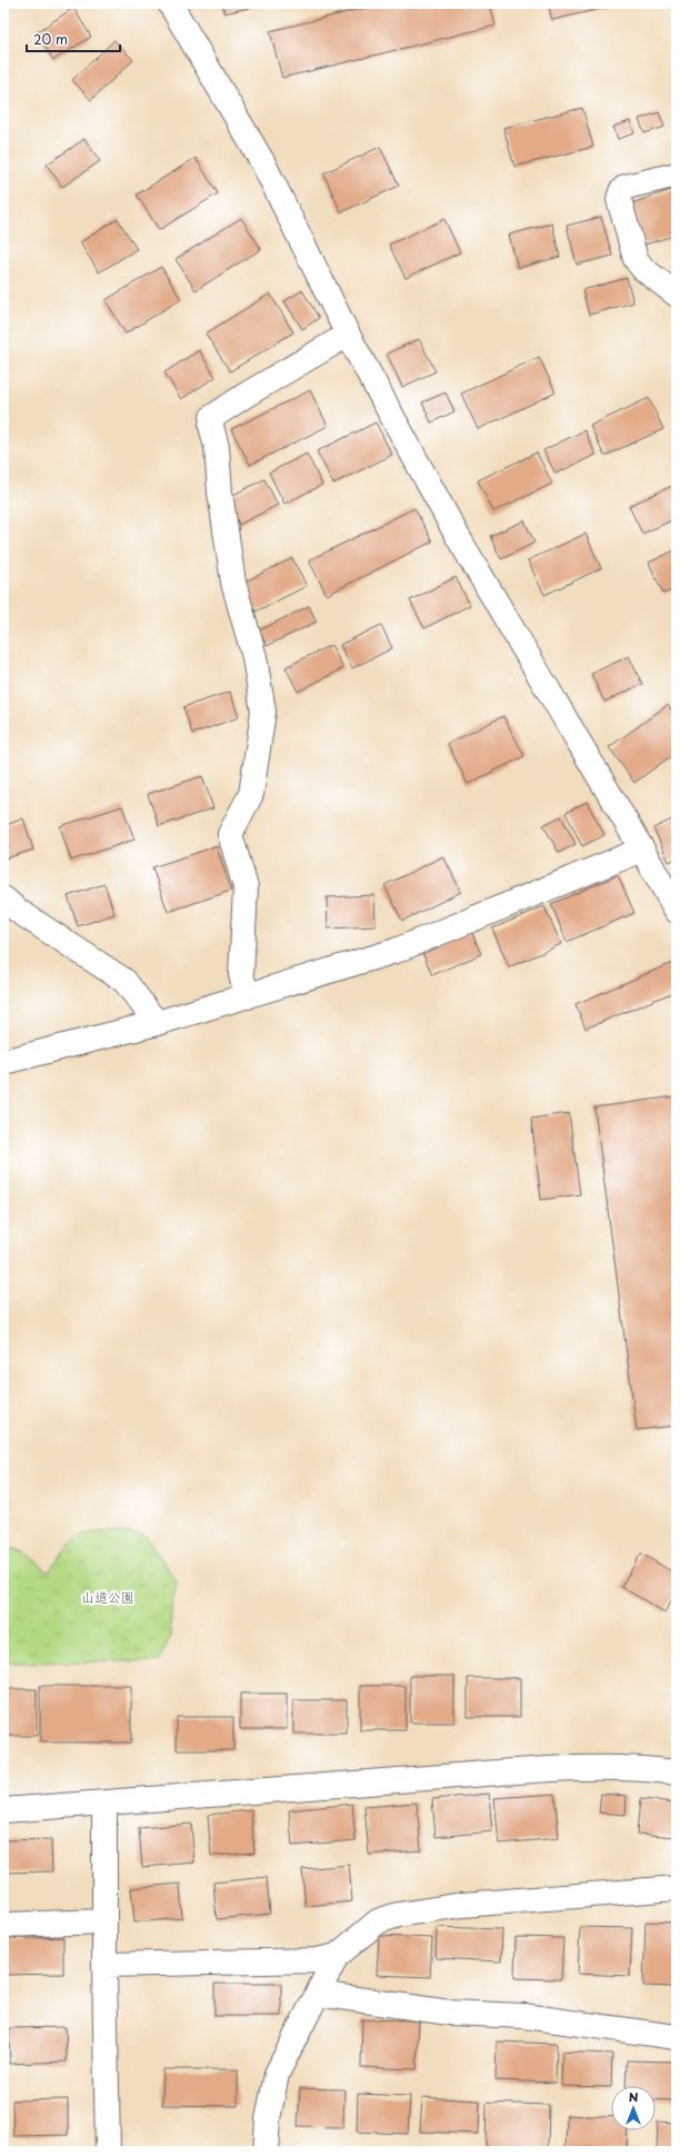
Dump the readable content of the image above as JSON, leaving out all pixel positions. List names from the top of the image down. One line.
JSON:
{"parks":["山道公園"],"scale_bar":"20 m","north":"top"}
